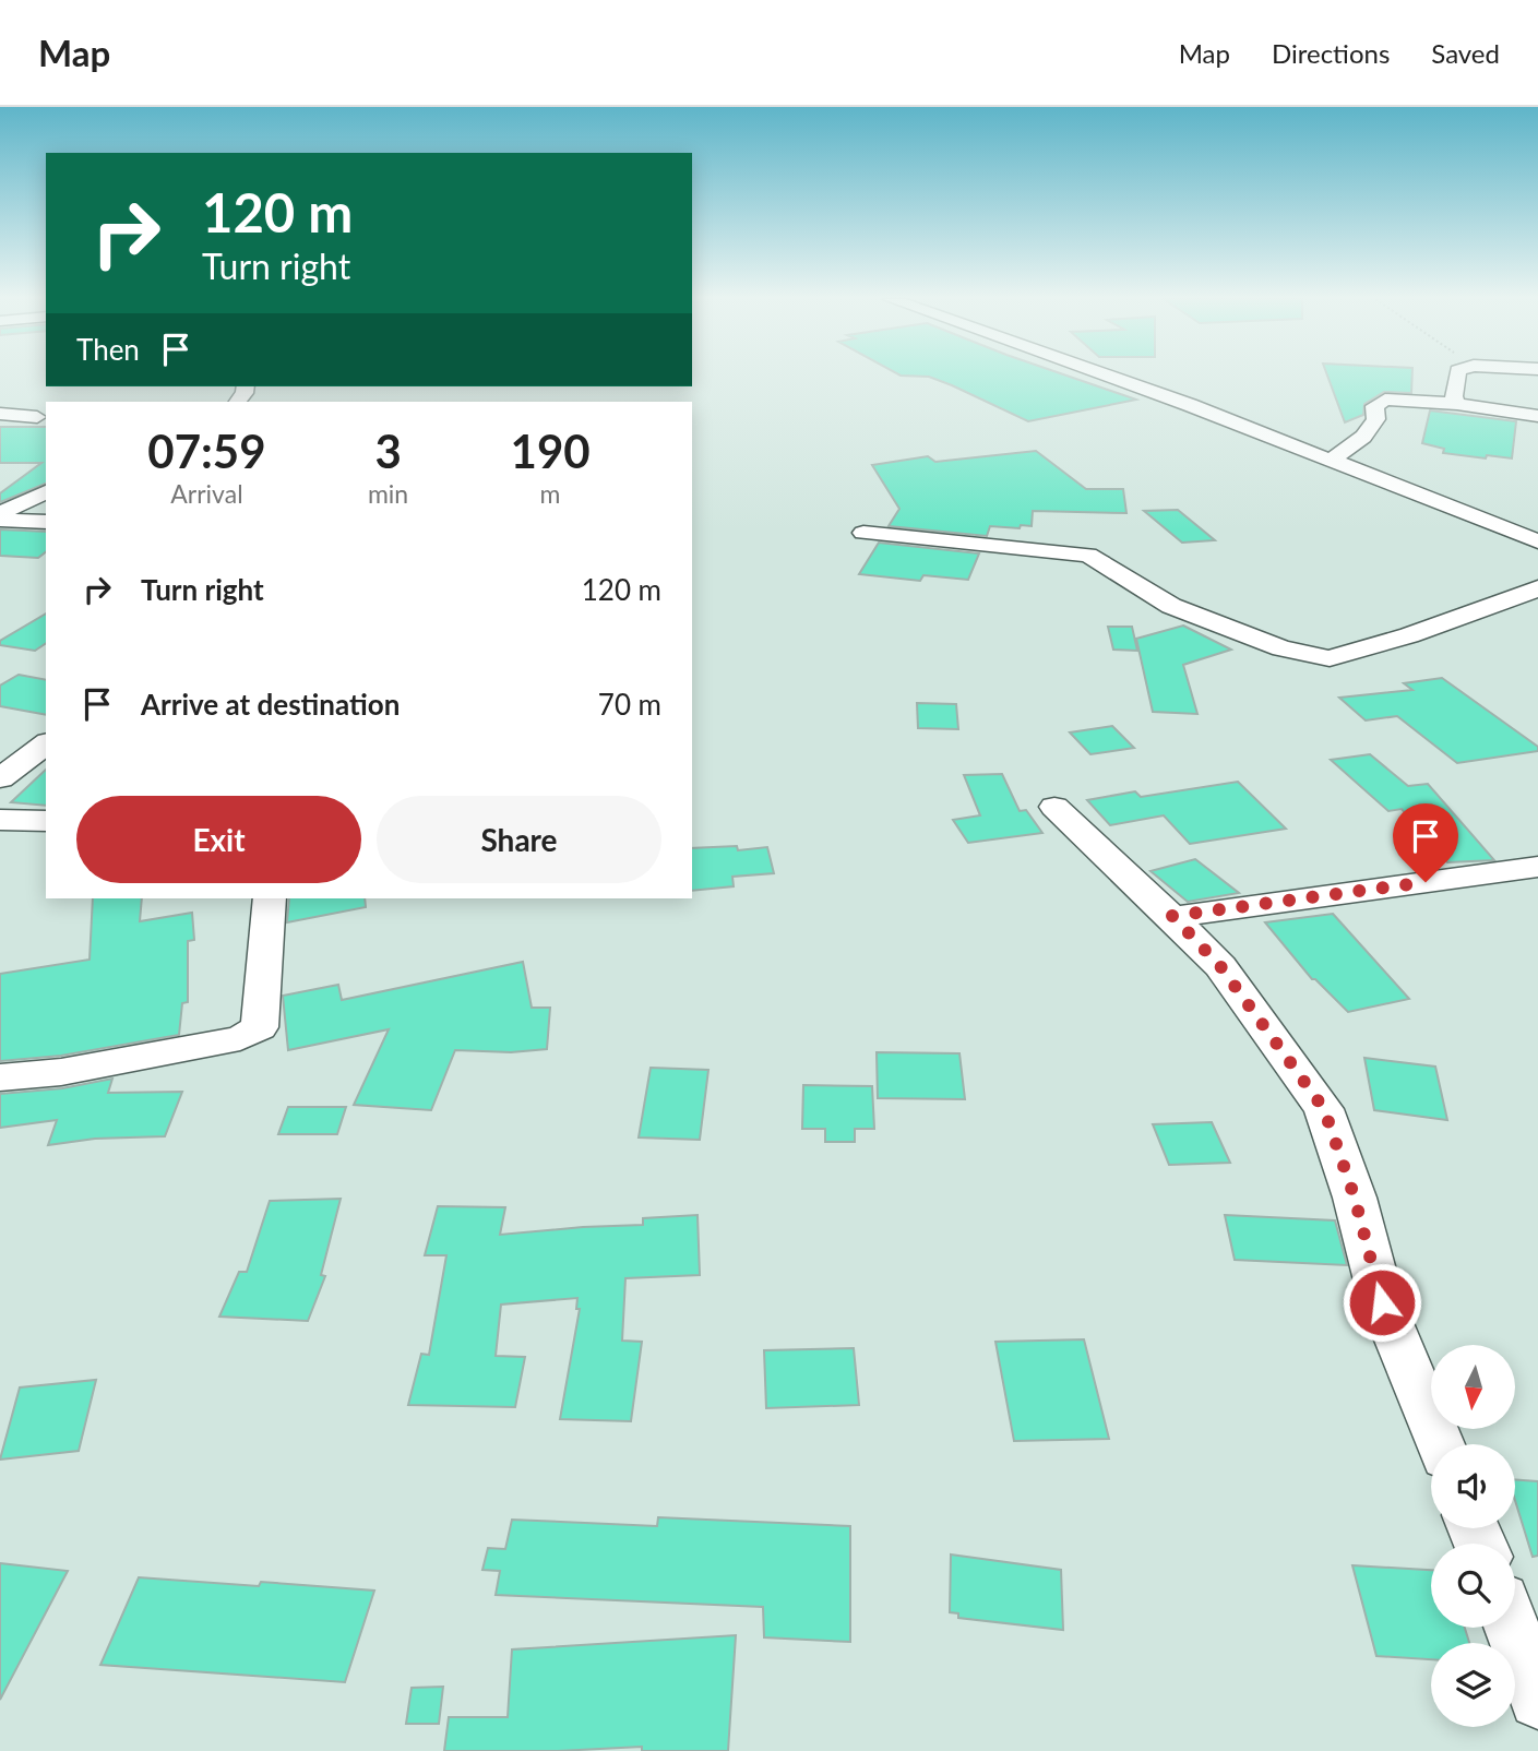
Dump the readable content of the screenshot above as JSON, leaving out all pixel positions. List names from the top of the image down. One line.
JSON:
{"north":"bottom","page":{"header":"Map","nav":["Map","Directions","Saved"],"turn":["120 m","Turn right"],"then":"Then","eta":["07:59","Arrival","3","min","190","m"],"list":[{"name":"Turn right","value":"120 m"},{"name":"Arrive at destination","value":"70 m"}],"buttons":["Exit","Share"]}}
